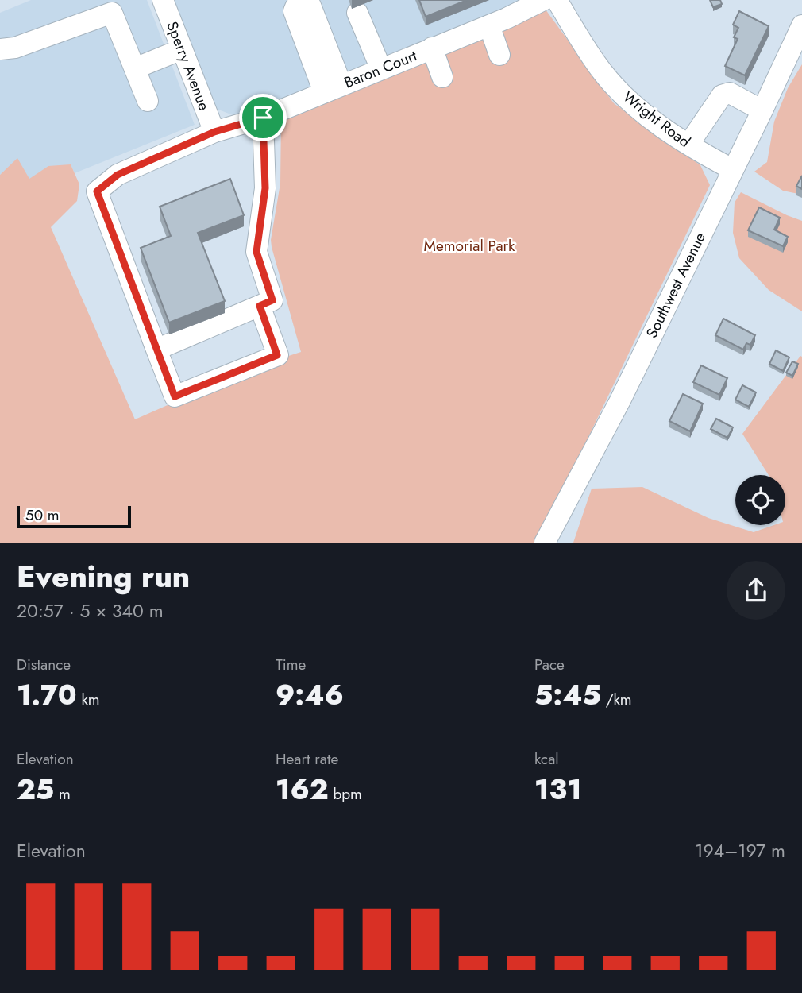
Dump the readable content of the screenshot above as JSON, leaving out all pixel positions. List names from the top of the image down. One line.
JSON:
{"streets":{"street":["Sperry Avenue","Baron Court","Wright Road","Southwest Avenue"]},"crossings":[["Sperry Avenue","Baron Court"],["Wright Road","Southwest Avenue"]],"parks":["Memorial Park"],"scale_bar":"50 m","page":{"scale":"50 m","heading":["Evening run","20:57 · 5 × 340 m"],"stats":[["Distance","1.70 km"],["Time","9:46"],["Pace","5:45 /km"],["Elevation","25 m"],["Heart rate","162 bpm"],["kcal","131"]],"chart":["Elevation","194–197 m"]}}
